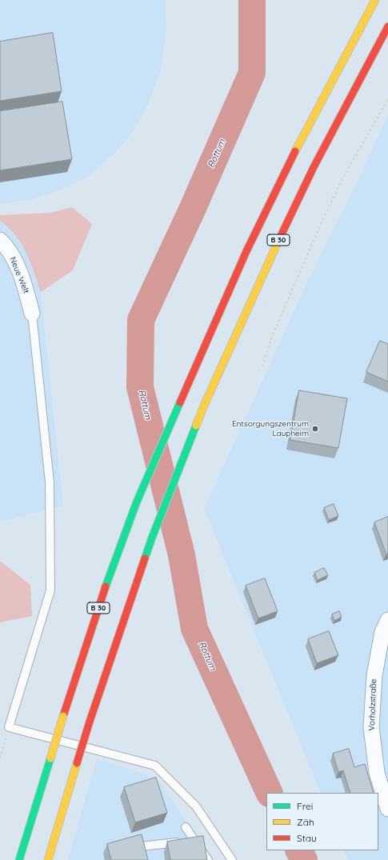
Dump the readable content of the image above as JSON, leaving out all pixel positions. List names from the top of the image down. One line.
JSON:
{"streets":{"highway":["B 30"],"street":["Neue Welt","Vorholzstraße"]},"water":["Rottum"],"places":["Entsorgungszentrum Laupheim"],"legend":["Frei","Zäh","Stau"]}
